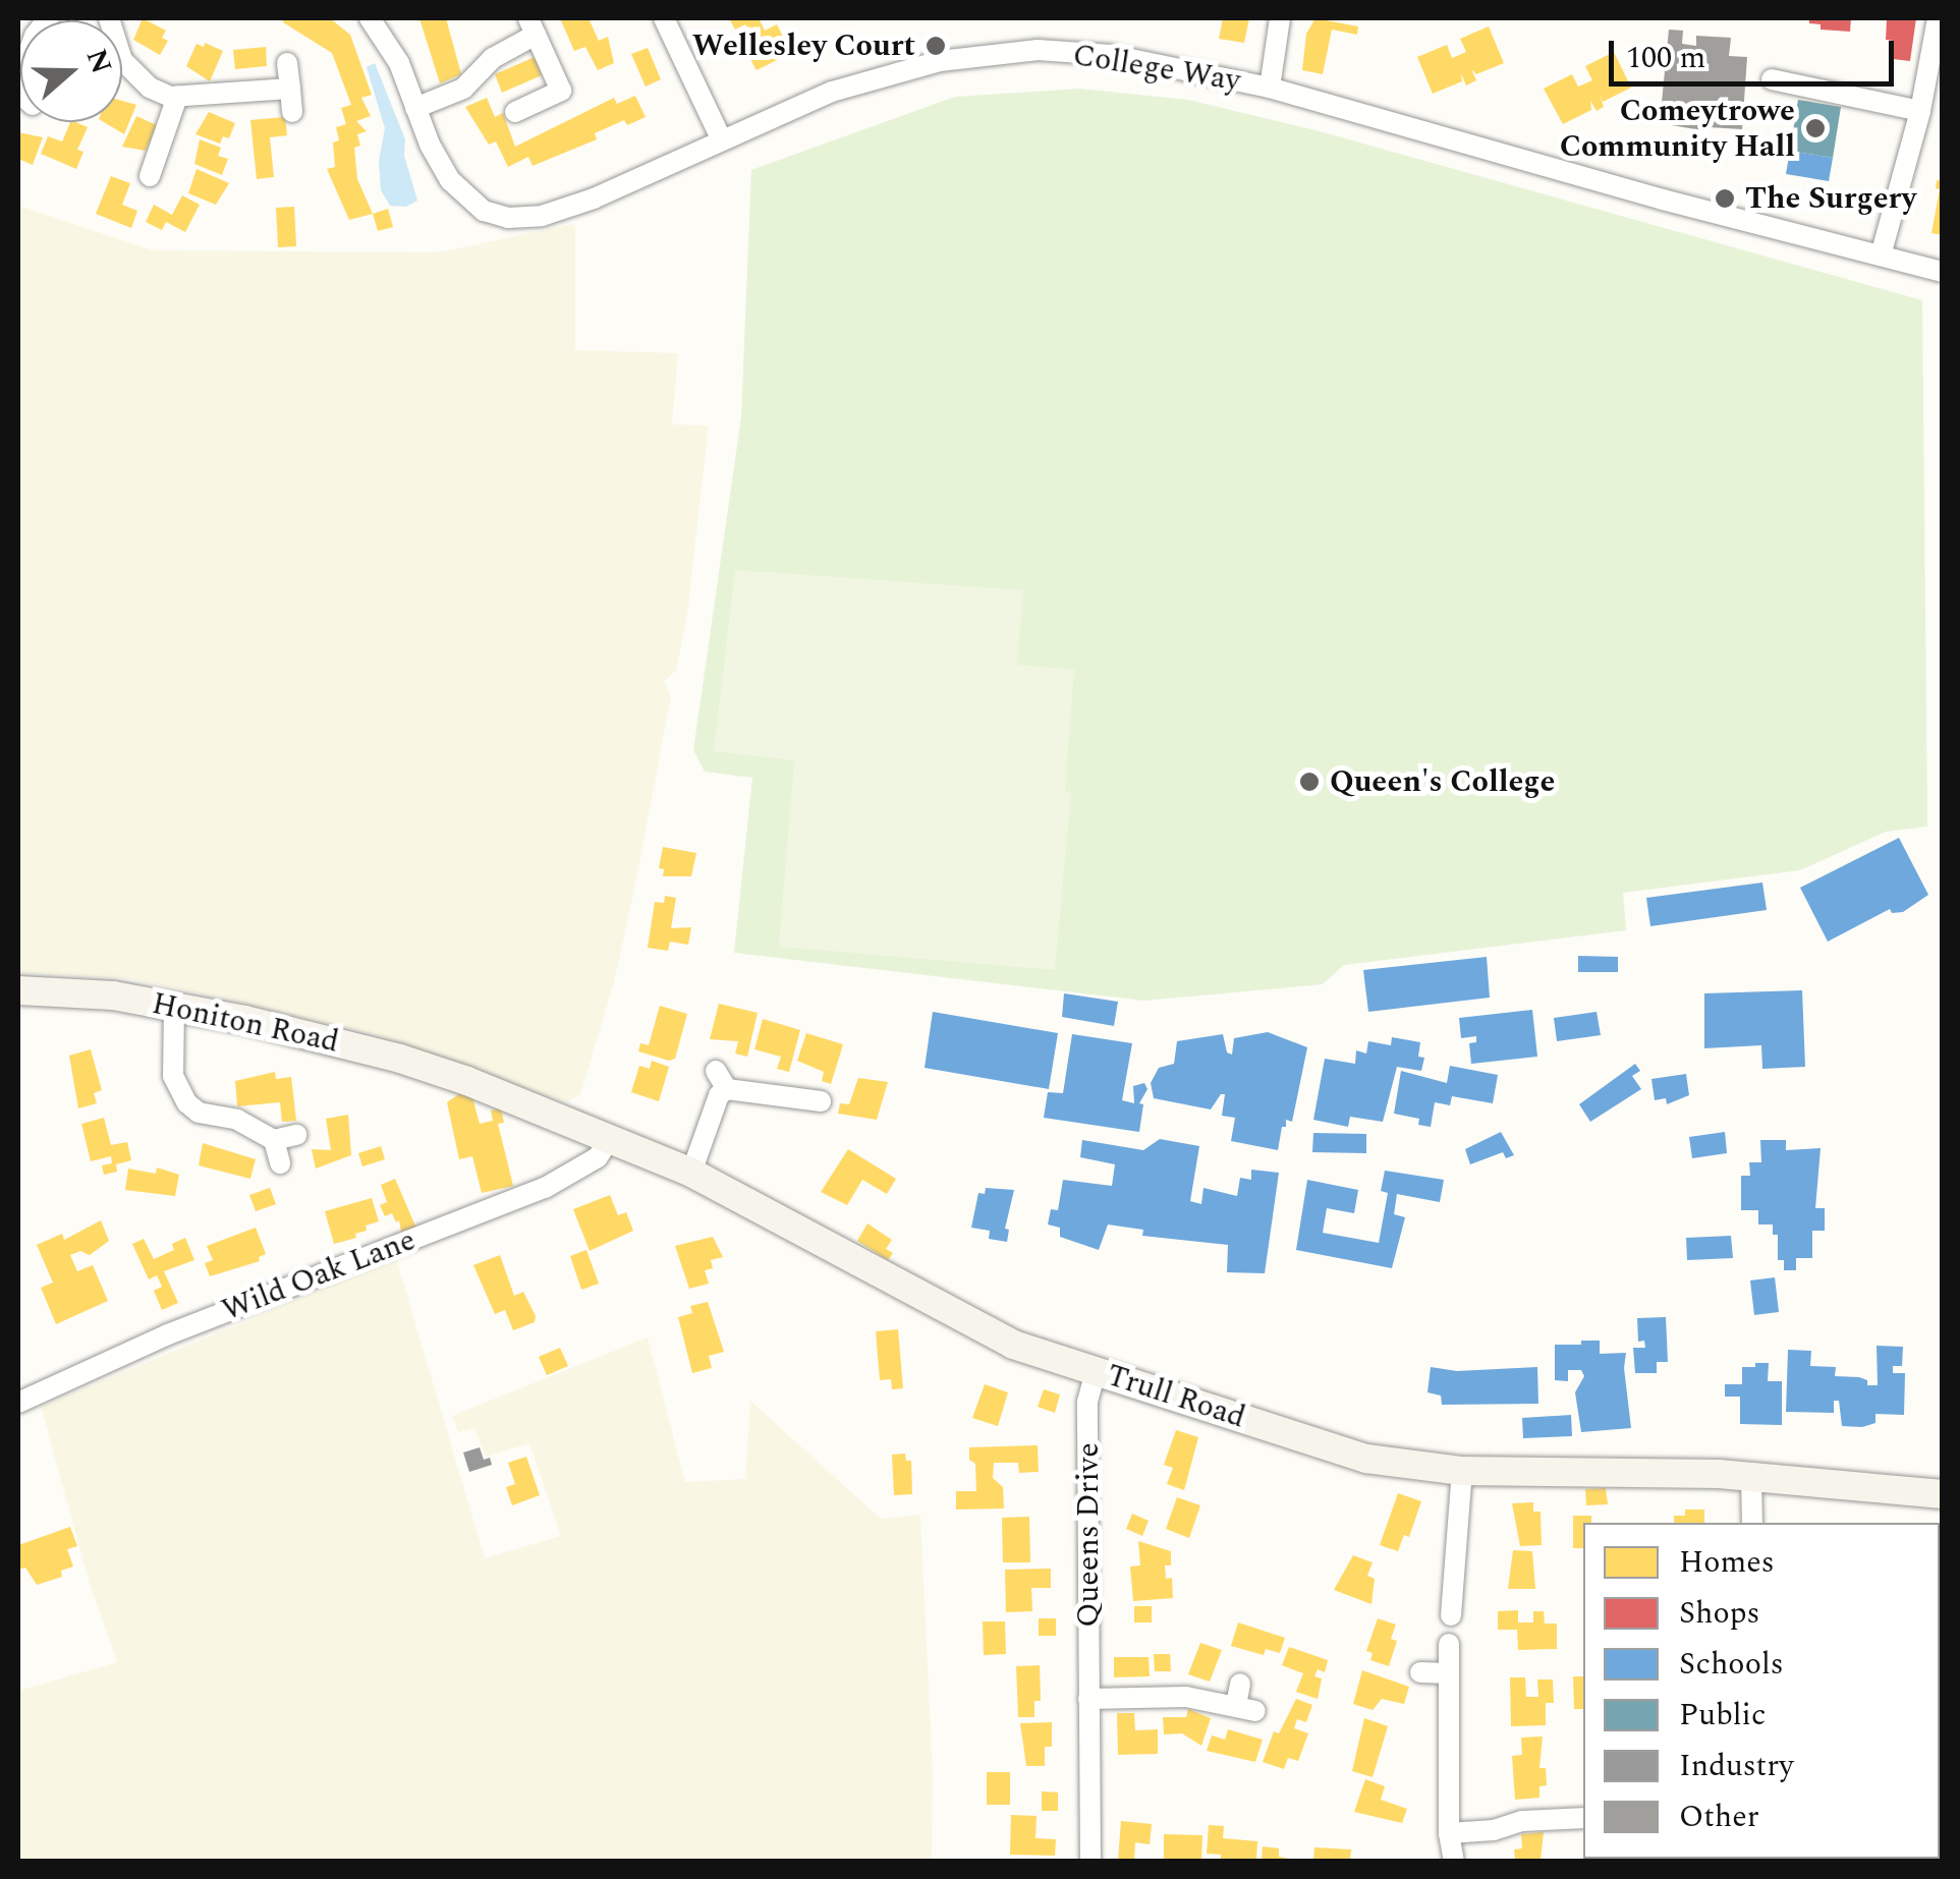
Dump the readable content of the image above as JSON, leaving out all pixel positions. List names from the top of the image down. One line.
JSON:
{"streets":{"street":["College Way","Honiton Road","Wild Oak Lane","Trull Road","Queens Drive"]},"crossings":[["Honiton Road","Trull Road"],["Wild Oak Lane","Trull Road"],["Trull Road","Queens Drive"]],"places":["Wellesley Court","Comeytrowe Community Hall","The Surgery","Queen's College"],"legend":["Homes","Shops","Schools","Public","Industry","Other"],"scale_bar":"100 m","north":"right"}
